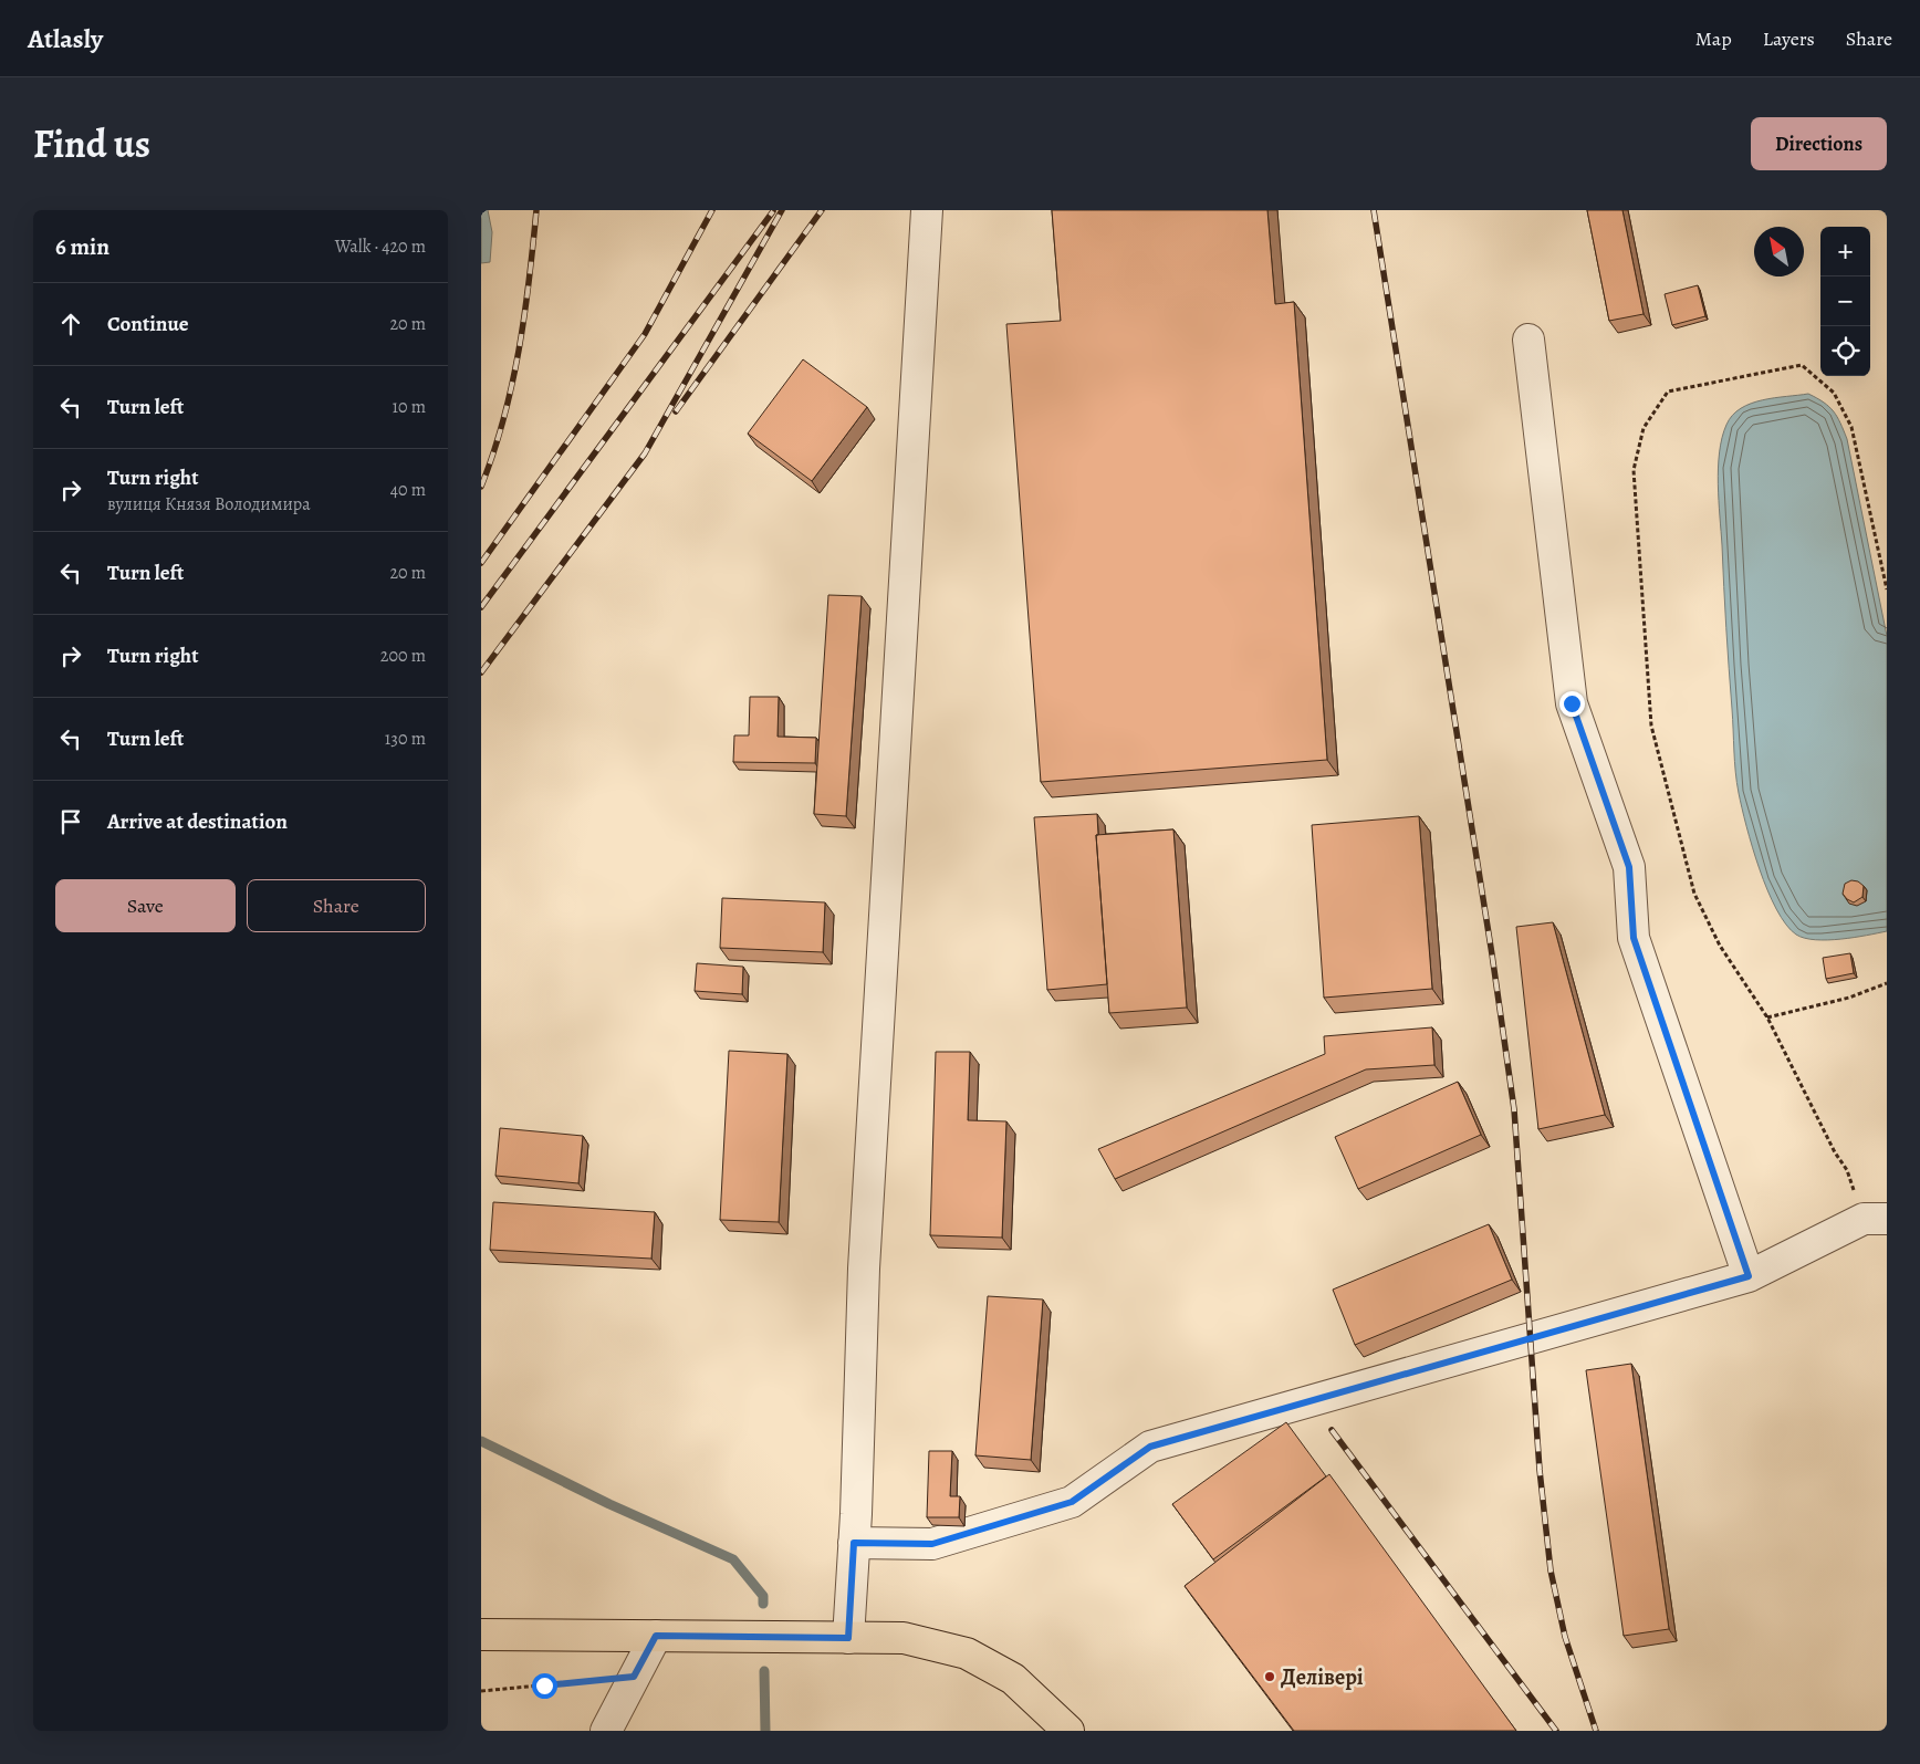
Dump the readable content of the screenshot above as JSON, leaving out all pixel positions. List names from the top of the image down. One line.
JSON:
{"places":["Делівері"],"north":"top left","page":{"header":"Atlasly","nav":["Map","Layers","Share"],"title":"Find us","buttons":["Directions",["Save","Share"]],"heading":["6 min","Walk · 420 m"],"map_buttons":["+","−"],"list":[["Continue","20 m"],["Turn left","10 m"],["Turn right","вулиця Князя Володимира","40 m"],["Turn left","20 m"],["Turn right","200 m"],["Turn left","130 m"],"Arrive at destination"]}}
